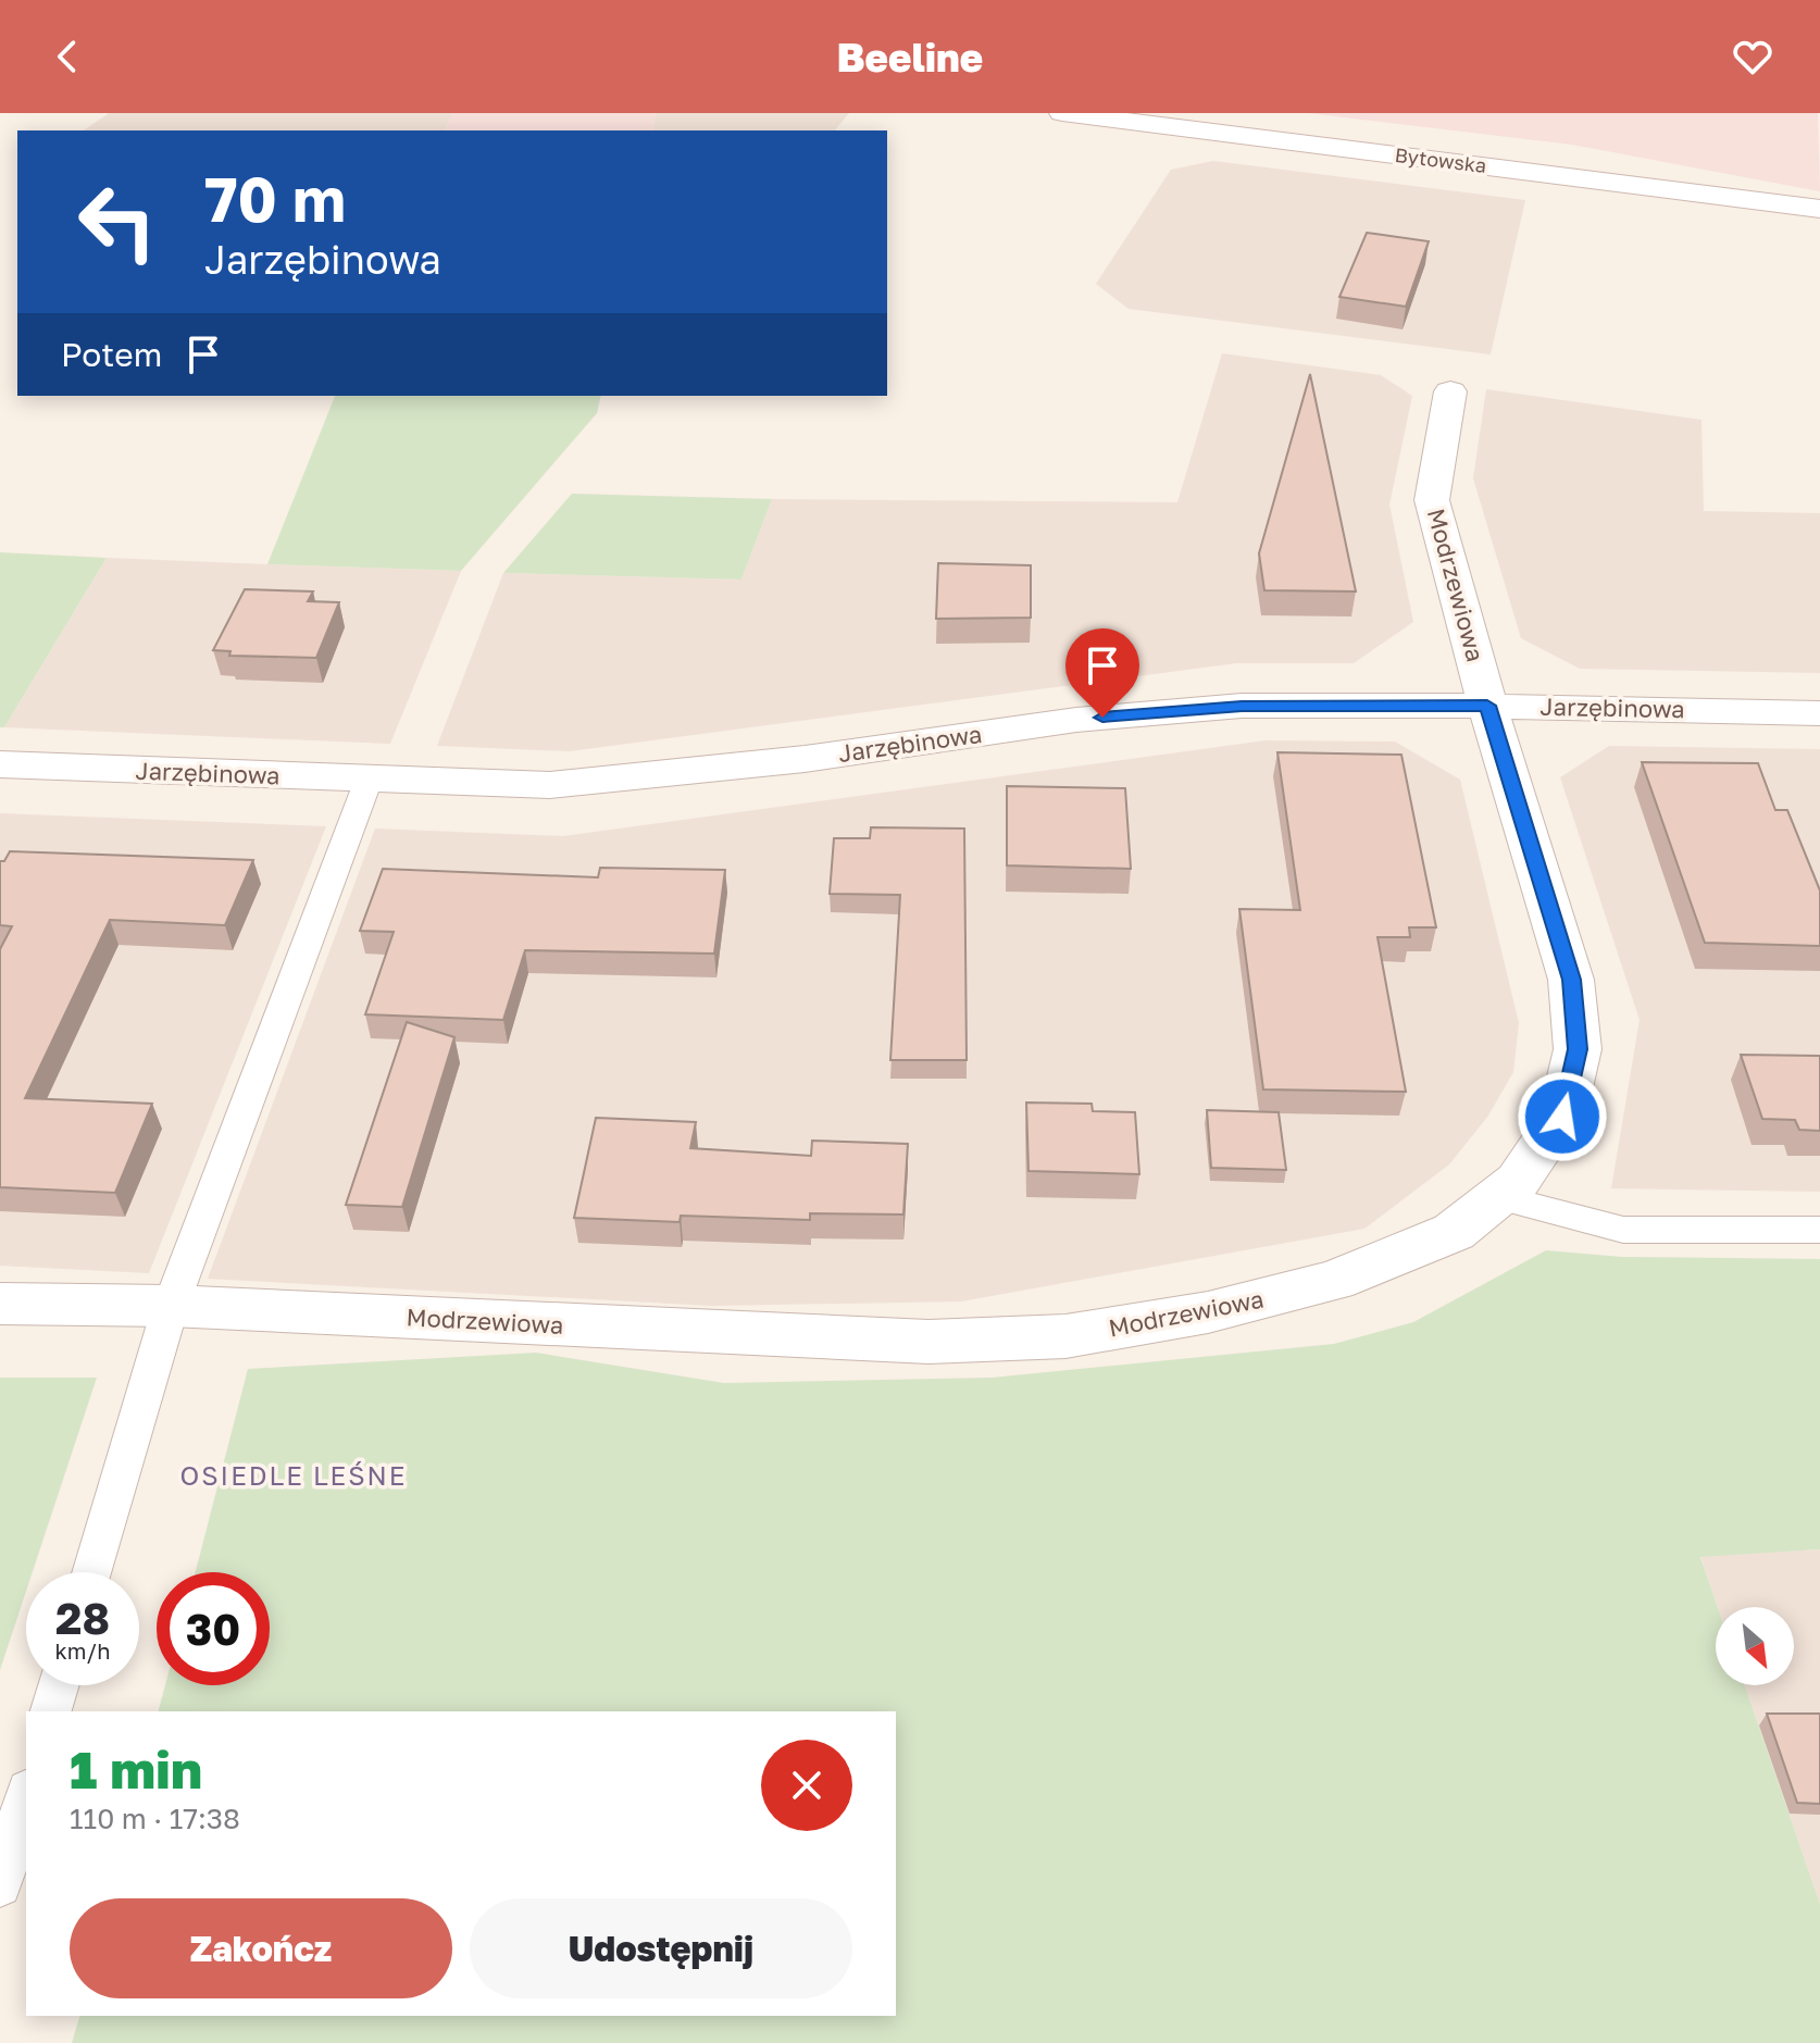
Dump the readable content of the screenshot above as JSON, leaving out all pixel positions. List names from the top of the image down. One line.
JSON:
{"streets":{"street":["Bytowska","Modrzewiowa","Jarzębinowa"]},"crossings":[["Modrzewiowa","Jarzębinowa"]],"districts":["OSIEDLE LEŚNE"],"north":"bottom right","page":{"header":"Beeline","turn":["70 m","Jarzębinowa"],"then":"Potem","speed":"28 km/h","limit":"30","heading":["1 min","110 m · 17:38"],"buttons":["Zakończ","Udostępnij"]}}
